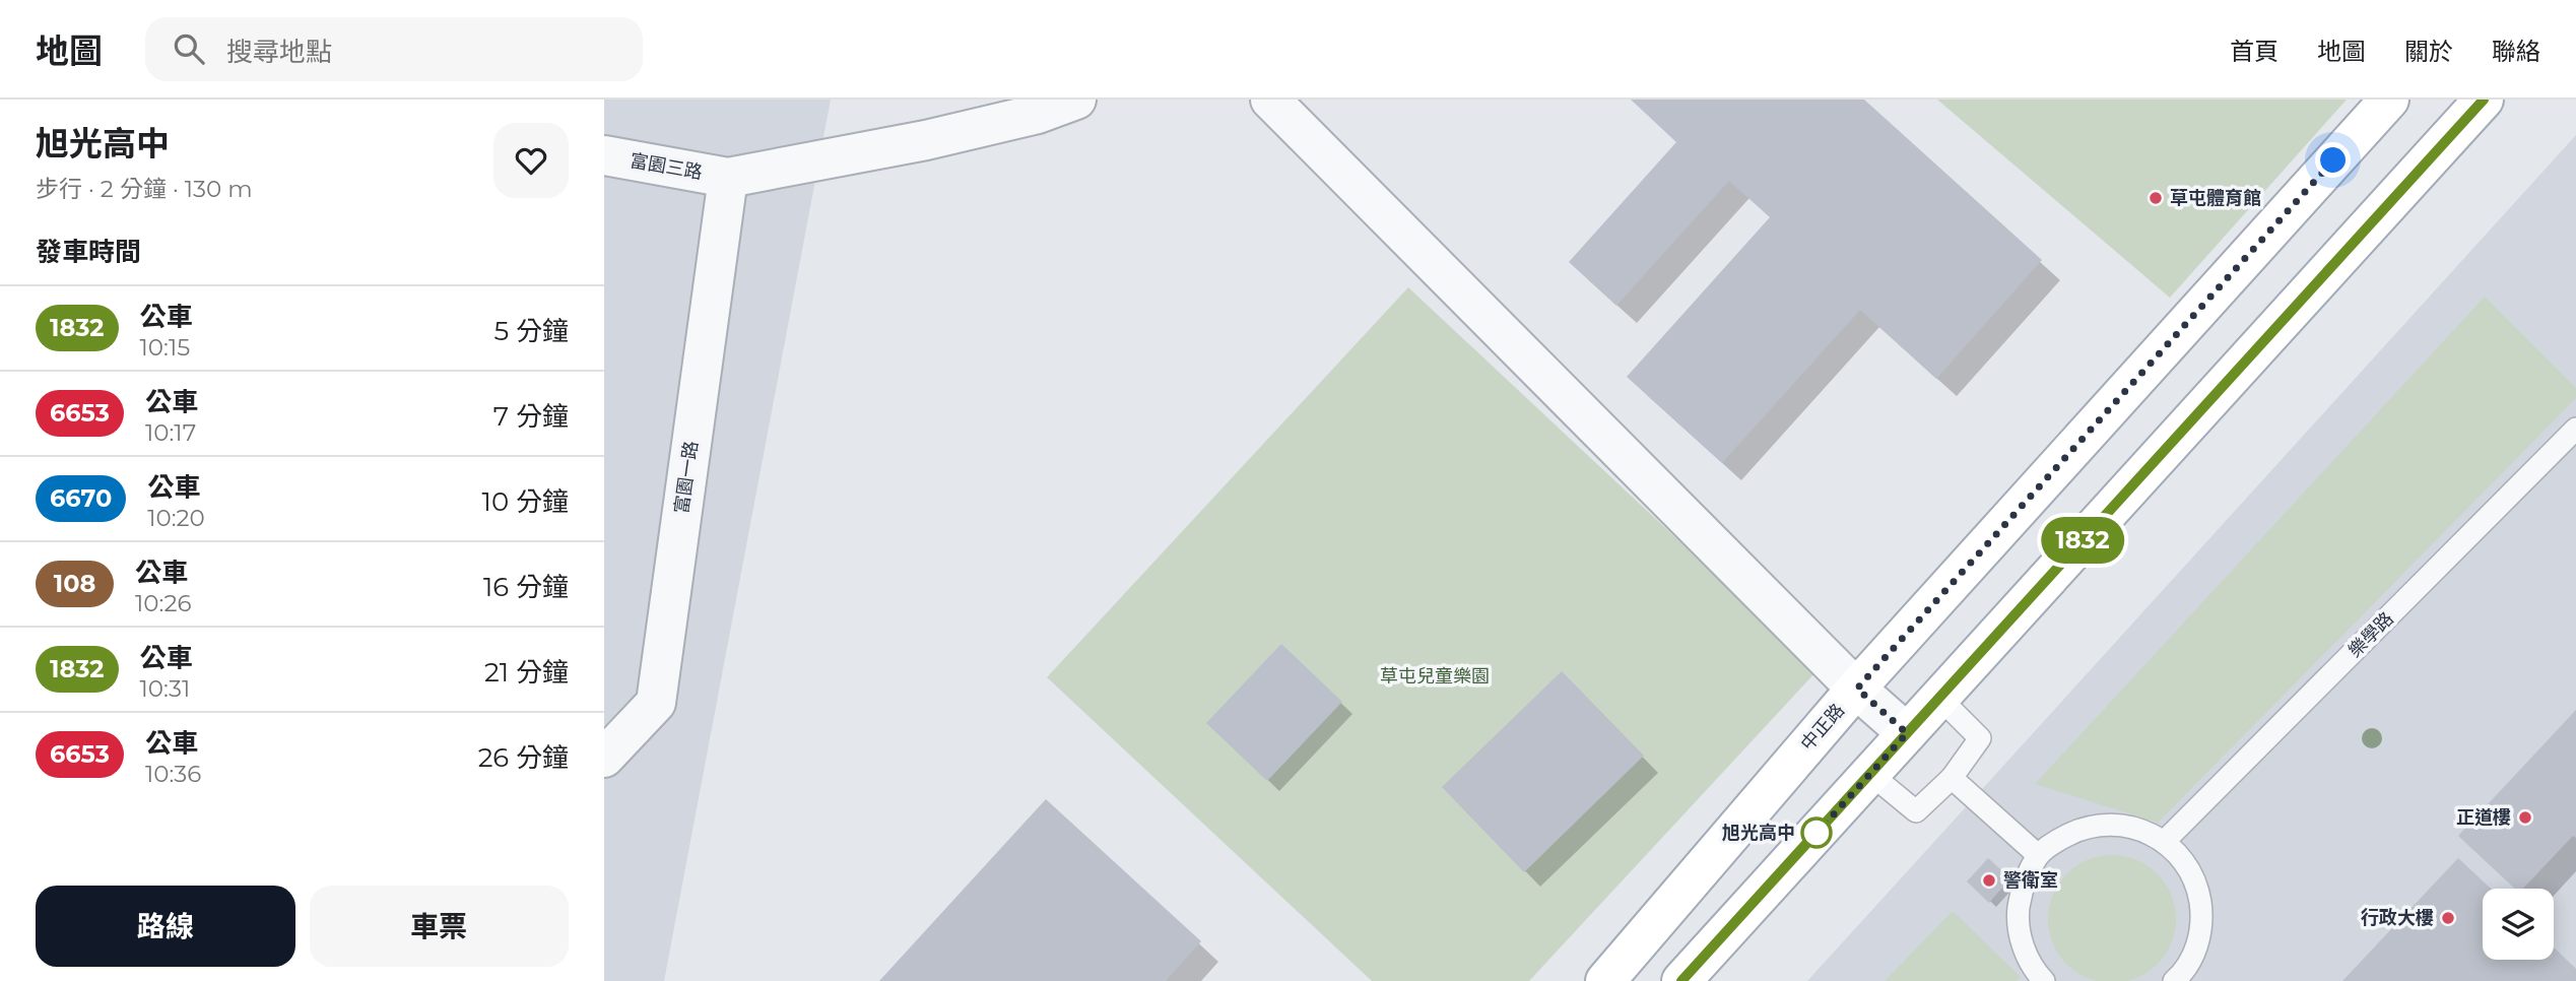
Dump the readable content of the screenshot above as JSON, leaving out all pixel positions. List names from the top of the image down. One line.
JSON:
{"streets":{"main road":["中正路"],"street":["富園三路","富園一路"],"lane":["樂學路"]},"crossings":[["富園三路","富園一路"]],"parks":["草屯兒童樂園"],"places":["草屯體育館","正道樓","旭光高中","警衛室","行政大樓"],"lines":["bus line 1832"],"page":{"header":"地圖","search":"搜尋地點","nav":["首頁","地圖","關於","聯絡"],"heading":[["旭光高中","步行 · 2 分鐘 · 130 m"],"發車時間"],"on_map":"1832","list":[{"mark":"1832","name":"公車","note":"10:15","value":"5 分鐘"},{"mark":"6653","name":"公車","note":"10:17","value":"7 分鐘"},{"mark":"6670","name":"公車","note":"10:20","value":"10 分鐘"},{"mark":"108","name":"公車","note":"10:26","value":"16 分鐘"},{"mark":"1832","name":"公車","note":"10:31","value":"21 分鐘"},{"mark":"6653","name":"公車","note":"10:36","value":"26 分鐘"}],"buttons":["路線","車票"]}}
